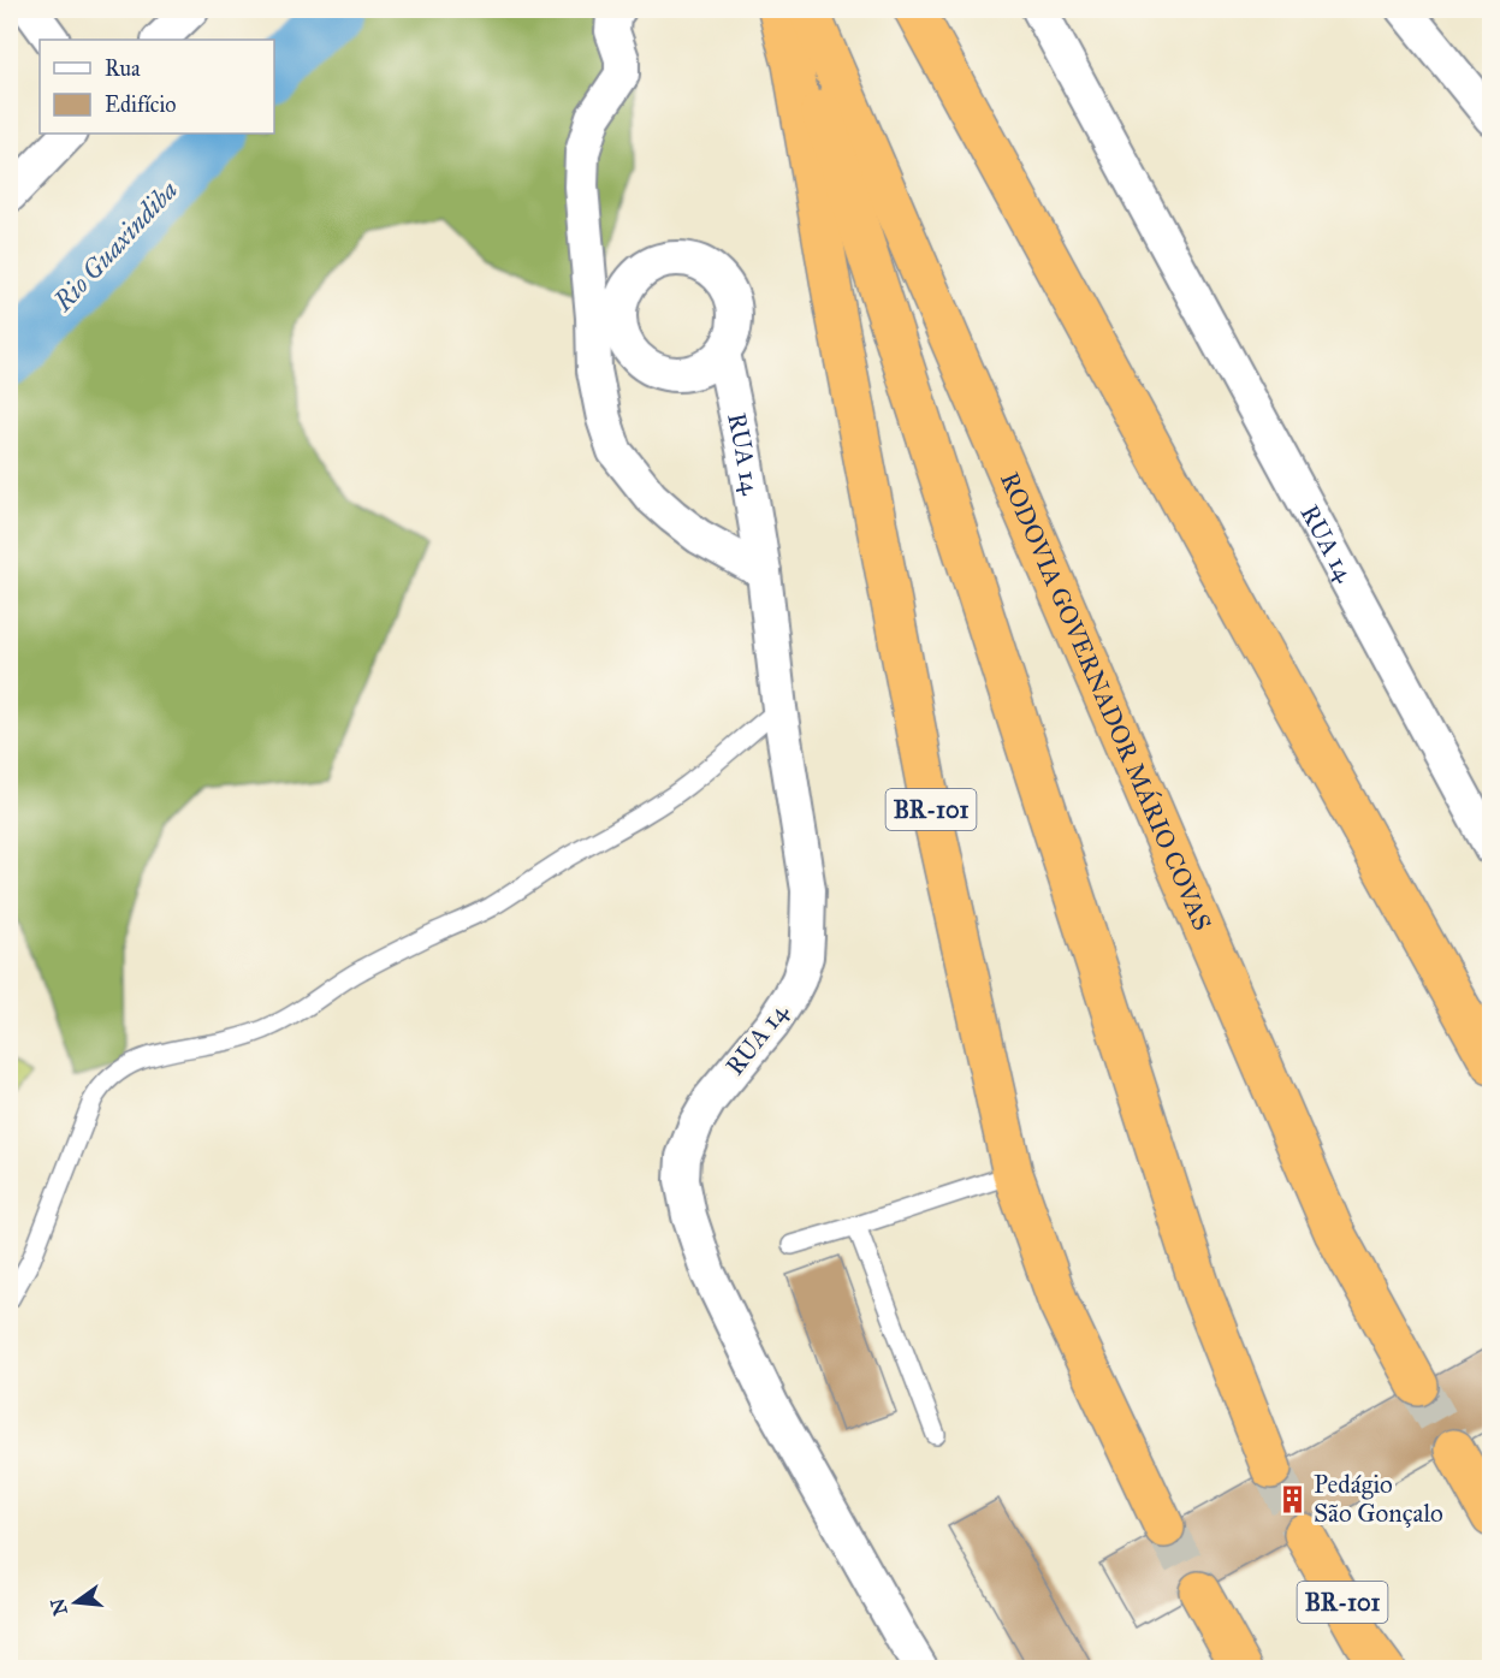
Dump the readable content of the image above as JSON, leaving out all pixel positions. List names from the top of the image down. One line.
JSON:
{"streets":{"highway":["RODOVIA GOVERNADOR MÁRIO COVAS","BR-101"],"street":["RUA 14"]},"water":["Rio Guaxindiba"],"places":{"building":["Pedágio São Gonçalo"]},"legend":["Rua","Edifício"],"north":"left"}
